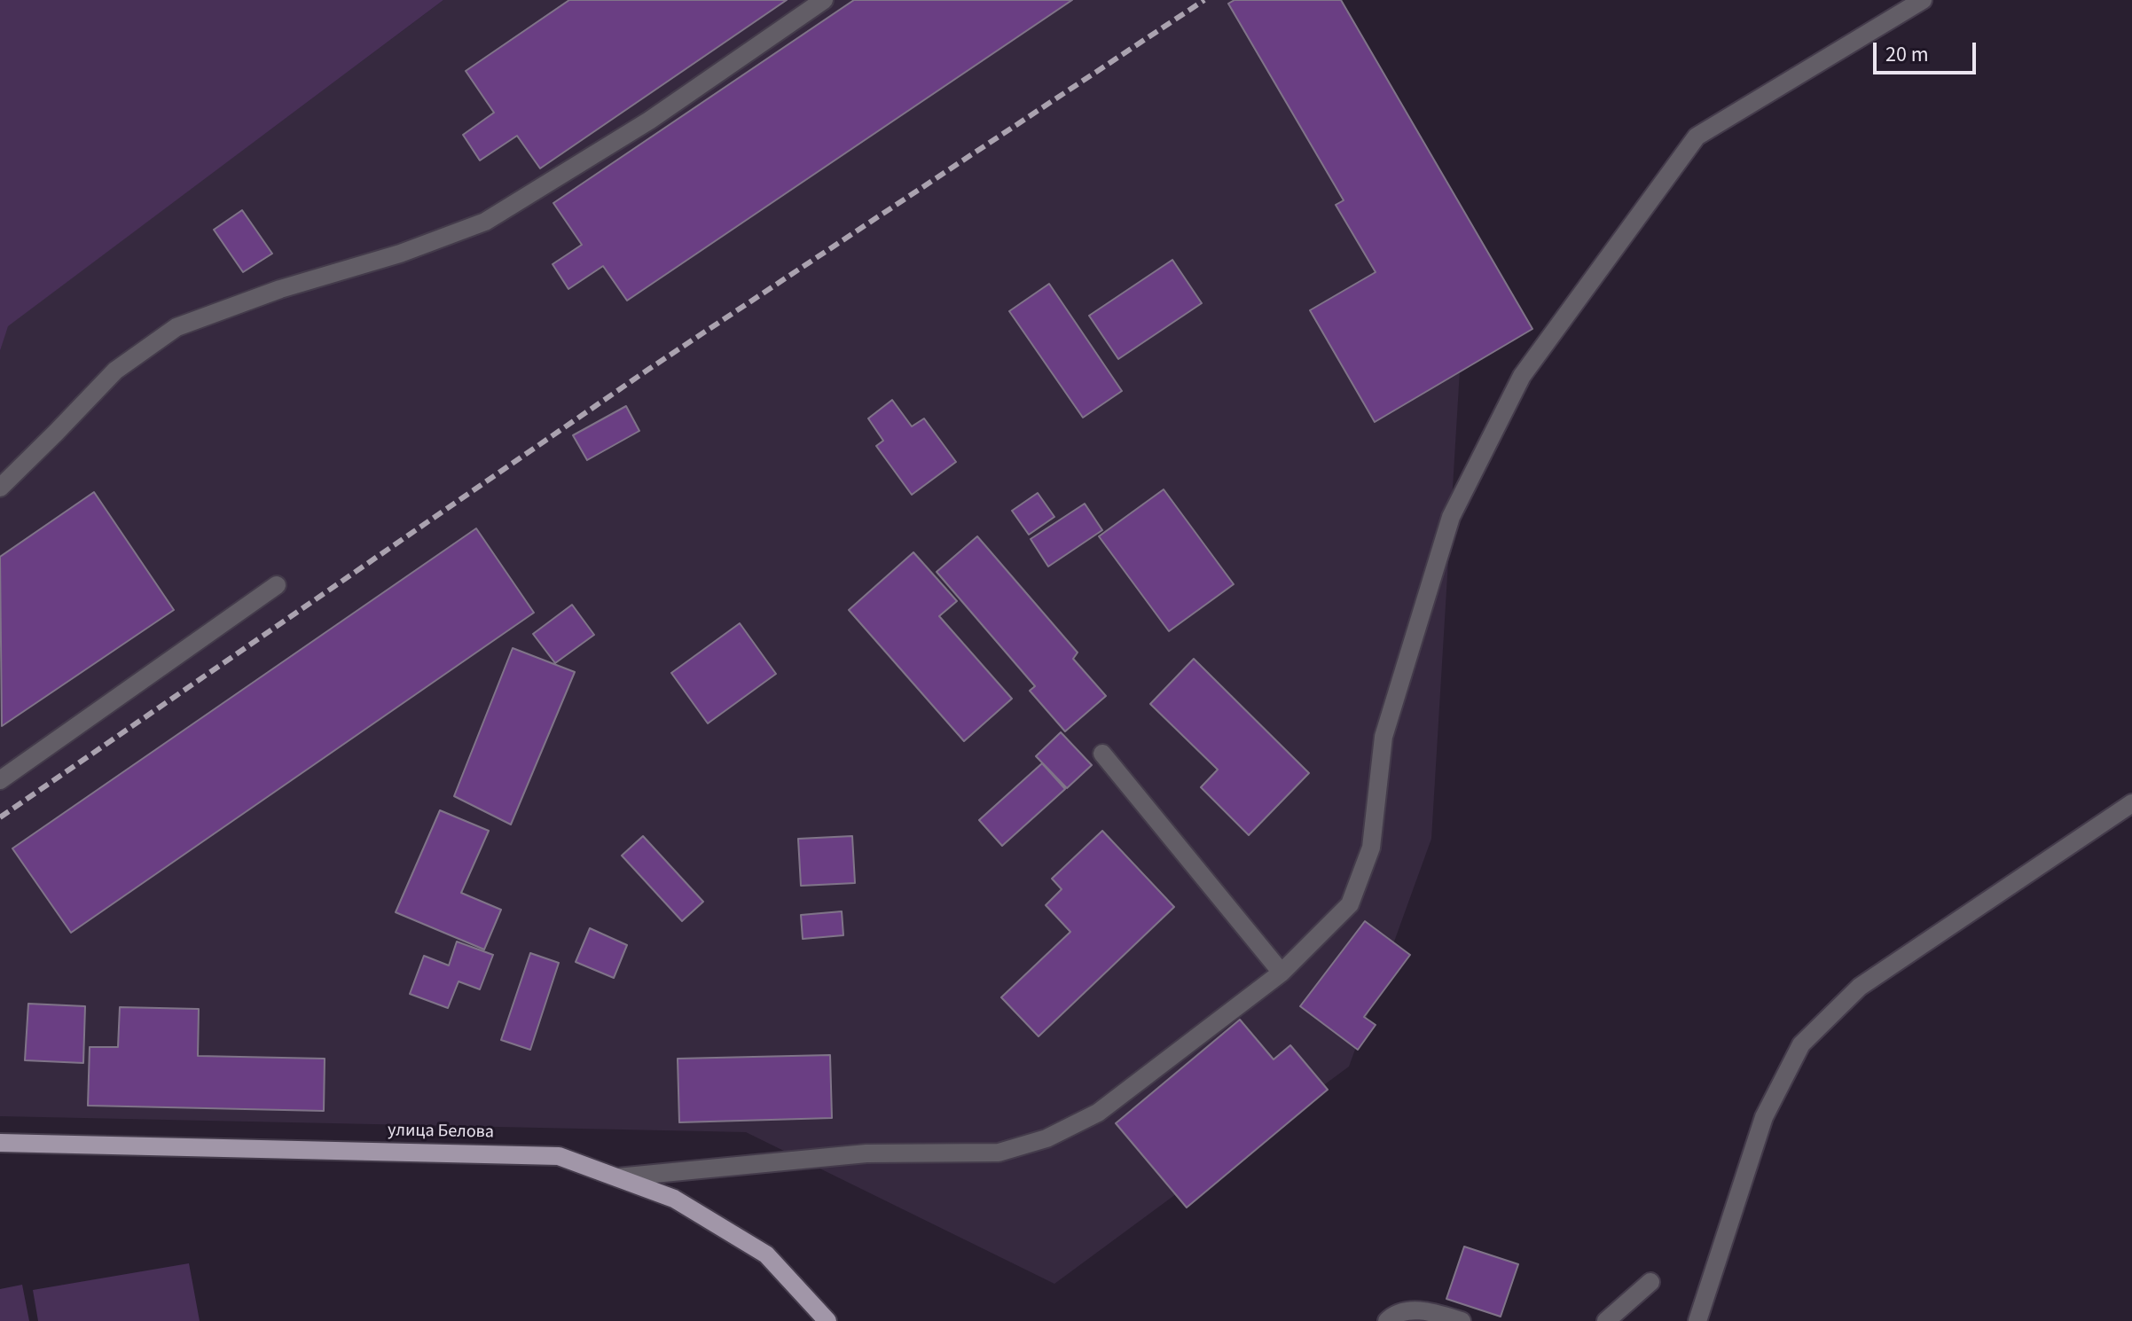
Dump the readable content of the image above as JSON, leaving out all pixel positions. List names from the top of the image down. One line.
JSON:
{"streets":{"main road":["улица Белова"]},"scale_bar":"20 m"}
